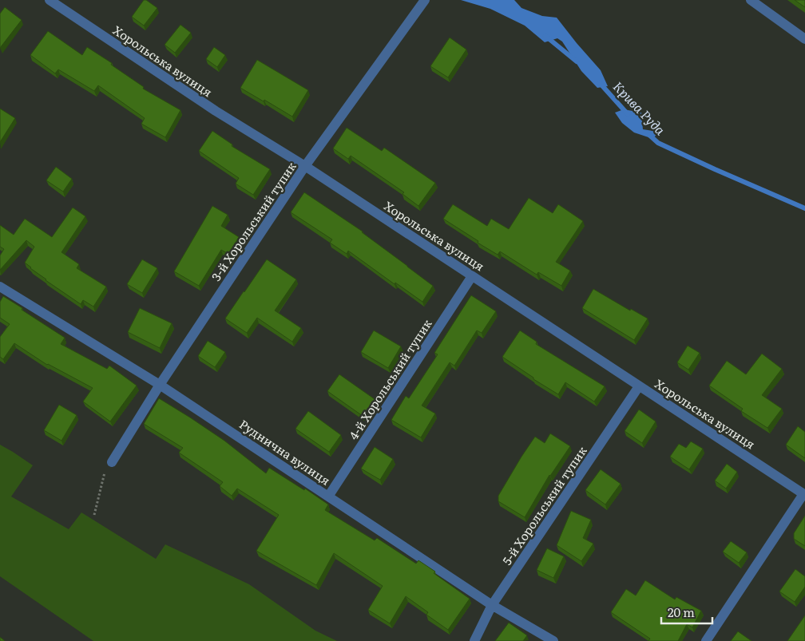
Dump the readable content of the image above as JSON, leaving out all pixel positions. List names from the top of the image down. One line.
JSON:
{"streets":{"street":["Хорольська вулиця","3-й Хорольський тупик","4-й Хорольський тупик","Руднична вулиця","5-й Хорольський тупик"]},"crossings":[["Хорольська вулиця","3-й Хорольський тупик"],["Хорольська вулиця","4-й Хорольський тупик"],["Хорольська вулиця","5-й Хорольський тупик"],["3-й Хорольський тупик","Руднична вулиця"],["4-й Хорольський тупик","Руднична вулиця"],["Руднична вулиця","5-й Хорольський тупик"]],"water":["Крива Руда"],"scale_bar":"20 m"}
